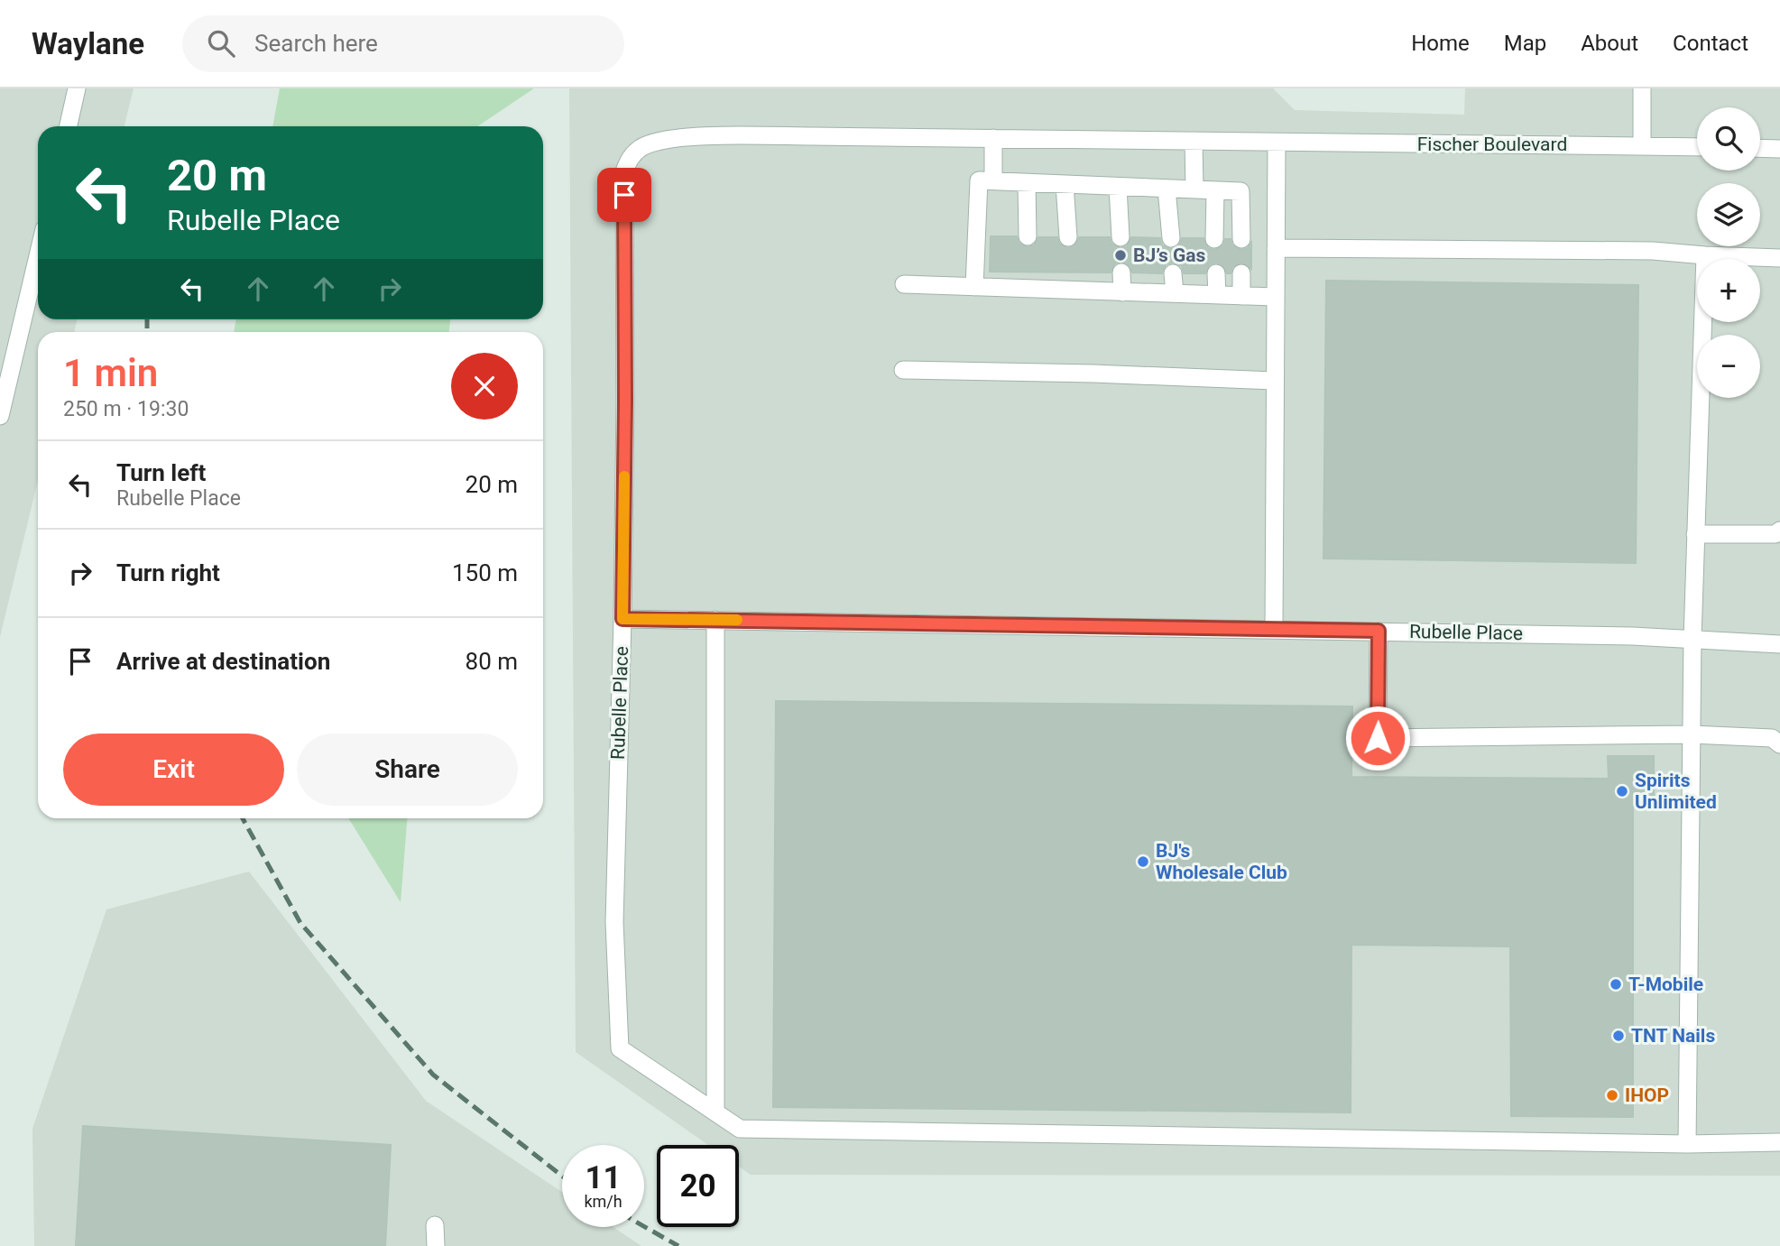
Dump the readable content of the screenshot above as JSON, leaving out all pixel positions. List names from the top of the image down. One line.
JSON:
{"streets":{"lane":["Fischer Boulevard","Rubelle Place"]},"crossings":[["Fischer Boulevard","Rubelle Place"]],"places":["BJ’s Gas","Spirits Unlimited","BJ's Wholesale Club","T-Mobile","TNT Nails","IHOP"],"page":{"header":"Waylane","search":"Search here","nav":["Home","Map","About","Contact"],"map_buttons":["+","−"],"turn":["20 m","Rubelle Place"],"heading":["1 min","250 m · 19:30"],"list":[{"name":"Turn left","note":"Rubelle Place","value":"20 m"},{"name":"Turn right","value":"150 m"},{"name":"Arrive at destination","value":"80 m"}],"buttons":["Exit","Share"],"speed":"11 km/h","limit":"20"}}
